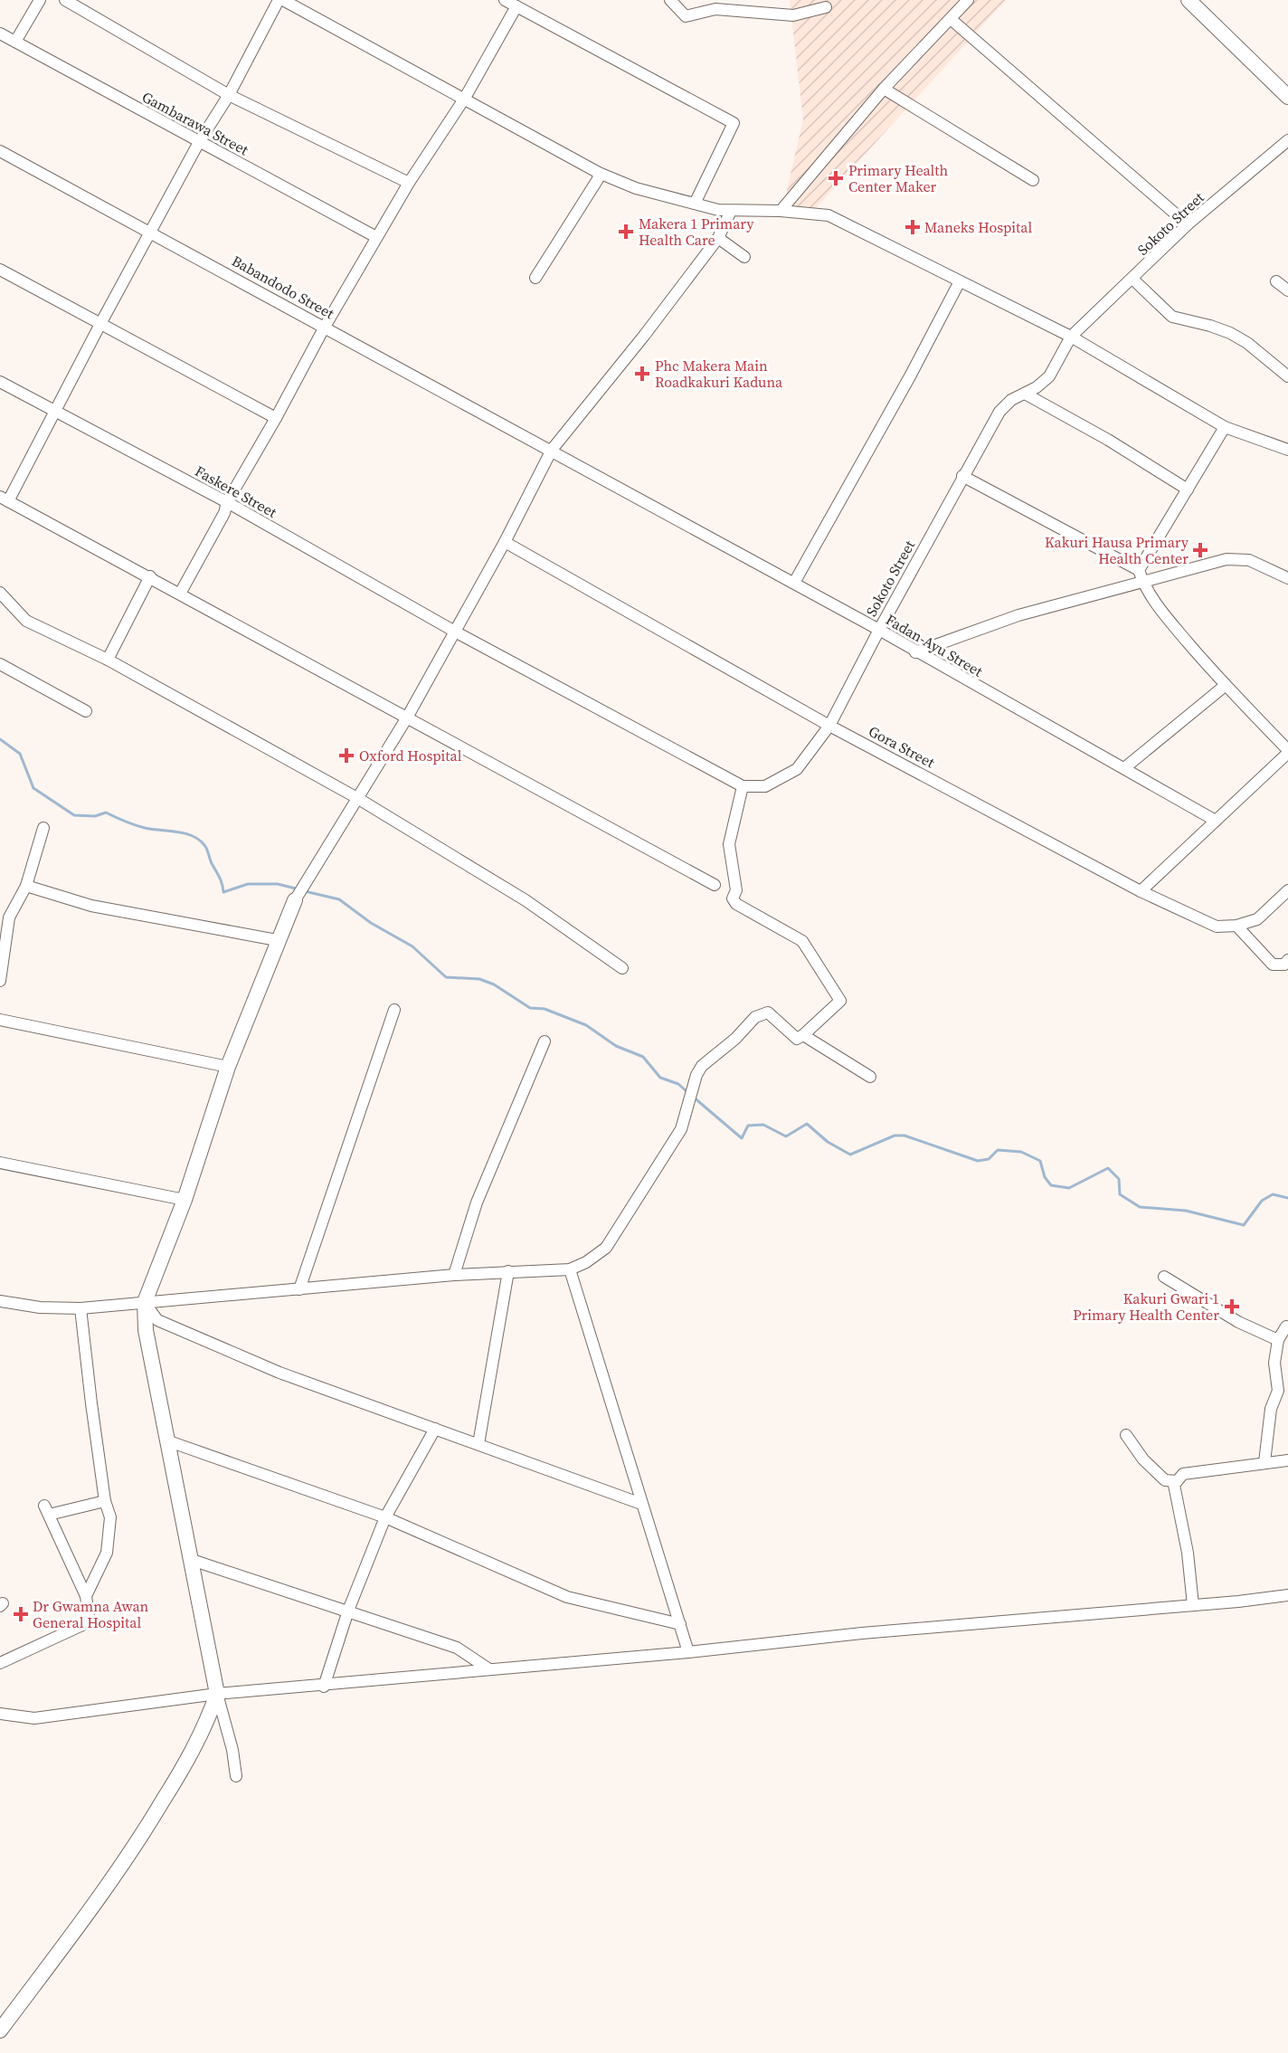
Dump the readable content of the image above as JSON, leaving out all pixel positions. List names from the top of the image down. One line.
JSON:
{"streets":{"street":["Gambarawa Street","Sokoto Street","Babandodo Street","Faskere Street","Fadan-Ayu Street","Gora Street"]},"crossings":[["Sokoto Street","Fadan-Ayu Street"],["Sokoto Street","Gora Street"],["Babandodo Street","Fadan-Ayu Street"]],"places":{"health":["Primary Health Center Maker","Maneks Hospital","Makera 1 Primary Health Care","Phc Makera Main Roadkakuri Kaduna","Kakuri Hausa Primary Health Center","Oxford Hospital","Kakuri Gwari 1 Primary Health Center","Dr Gwamna Awan General Hospital"]}}
